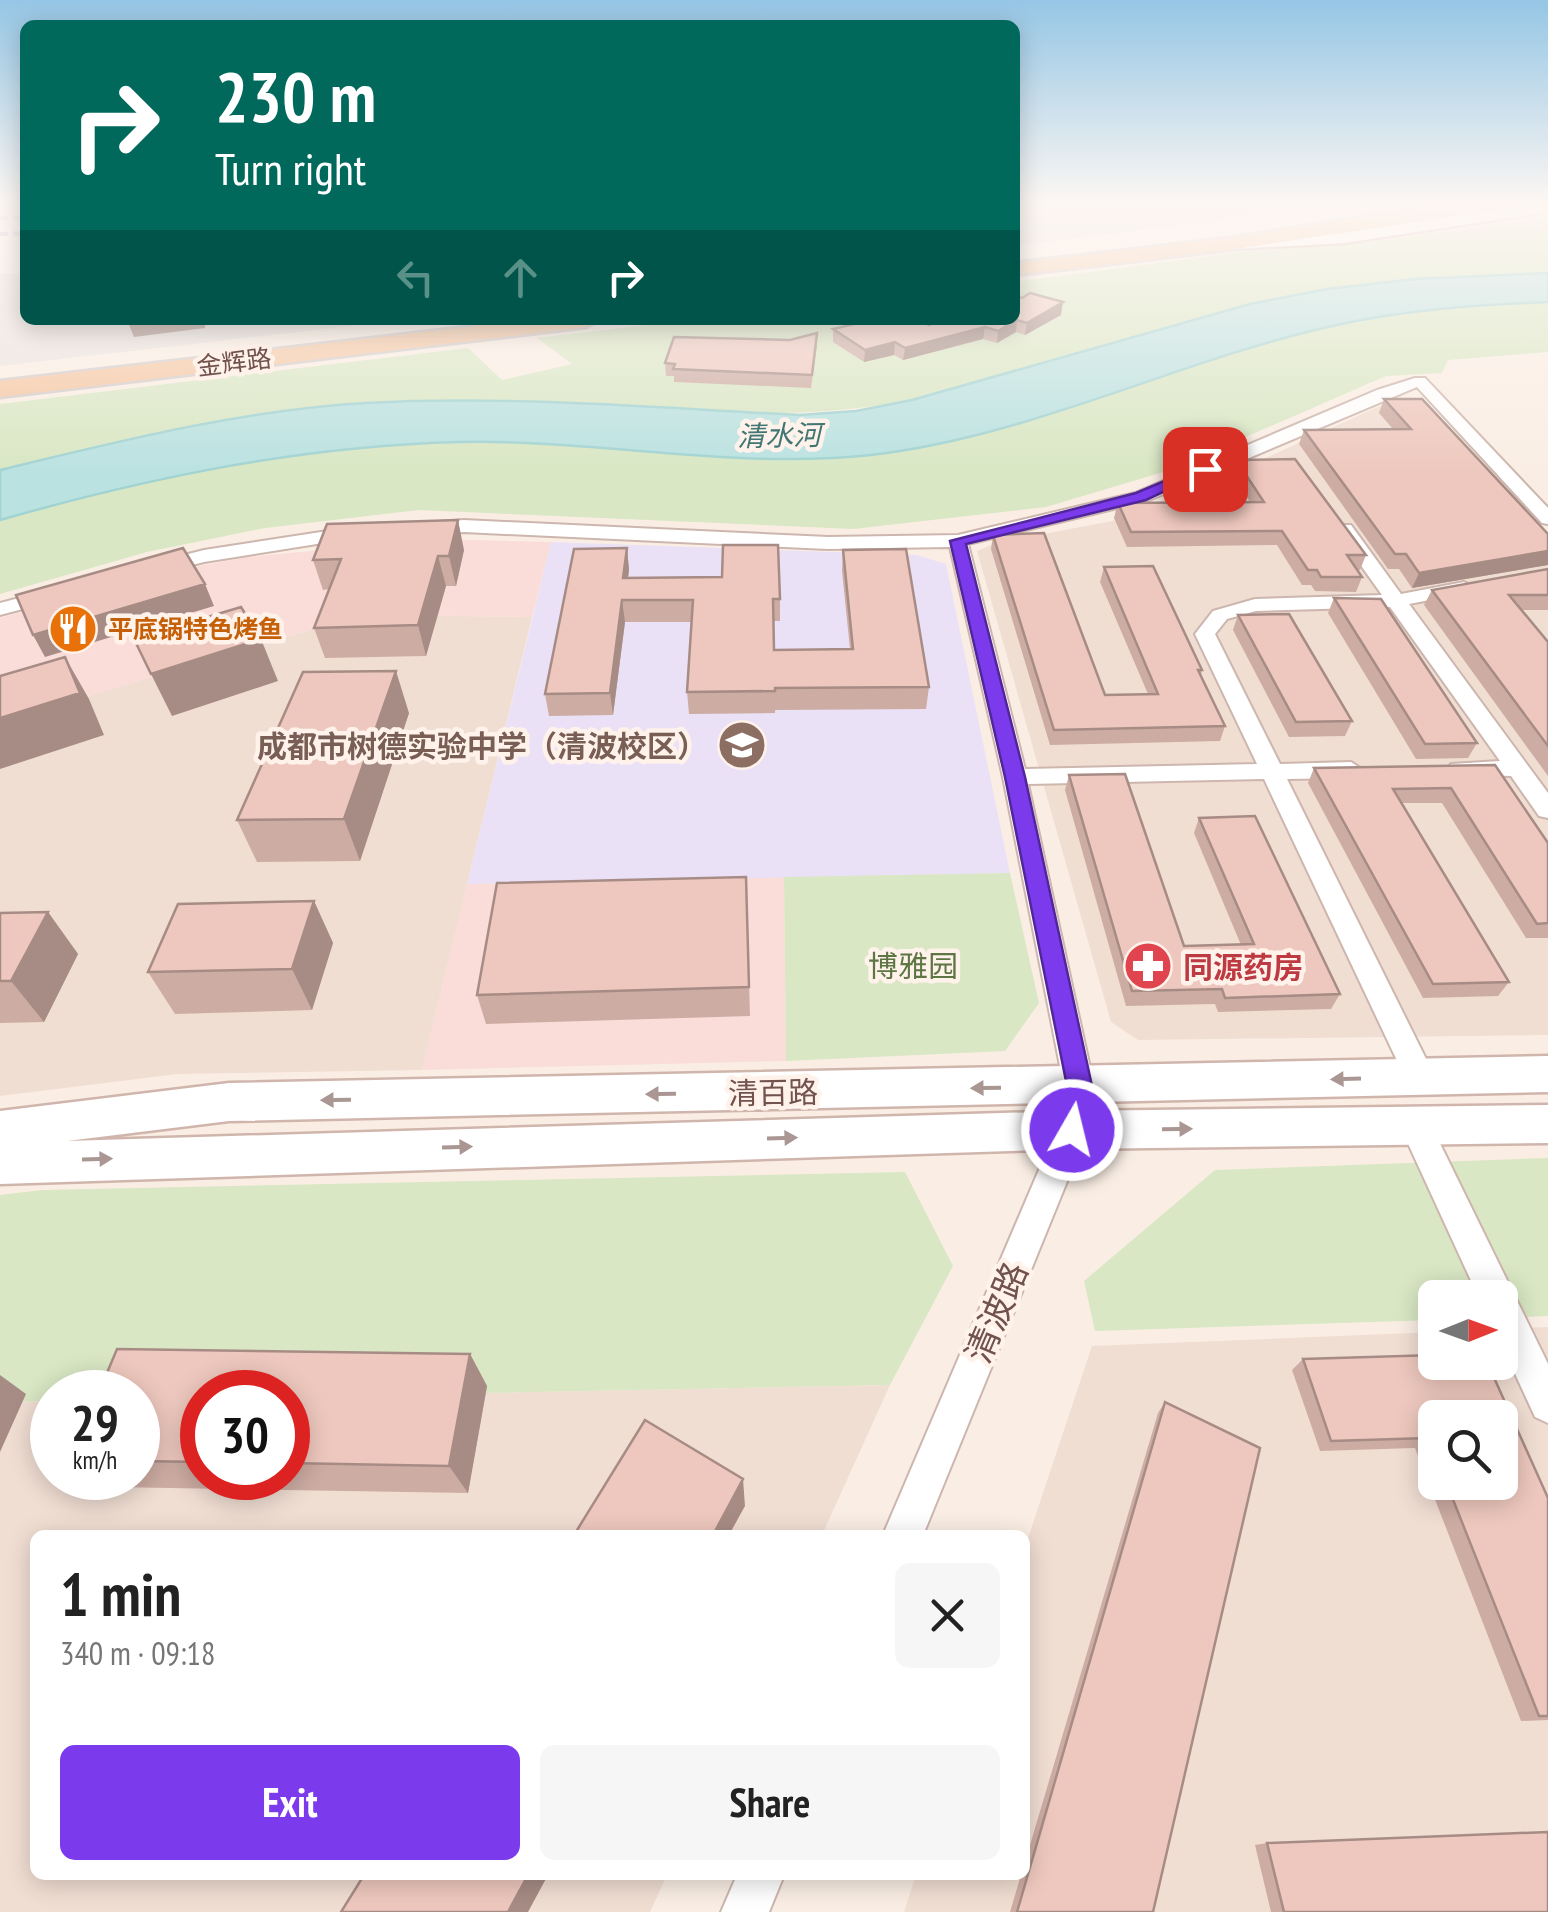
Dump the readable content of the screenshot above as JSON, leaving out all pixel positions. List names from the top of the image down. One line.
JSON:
{"streets":{"main road":["金辉路"],"street":["清百路","清波路"]},"crossings":[["清百路","清波路"]],"water":["清水河"],"parks":["博雅园"],"places":{"restaurant":["平底锅特色烤鱼"],"school or university":["成都市树德实验中学（清波校区）"],"pharmacy":["同源药房"]},"north":"right","page":{"turn":["230 m","Turn right"],"speed":"29 km/h","limit":"30","heading":["1 min","340 m · 09:18"],"buttons":["Exit","Share"]}}
